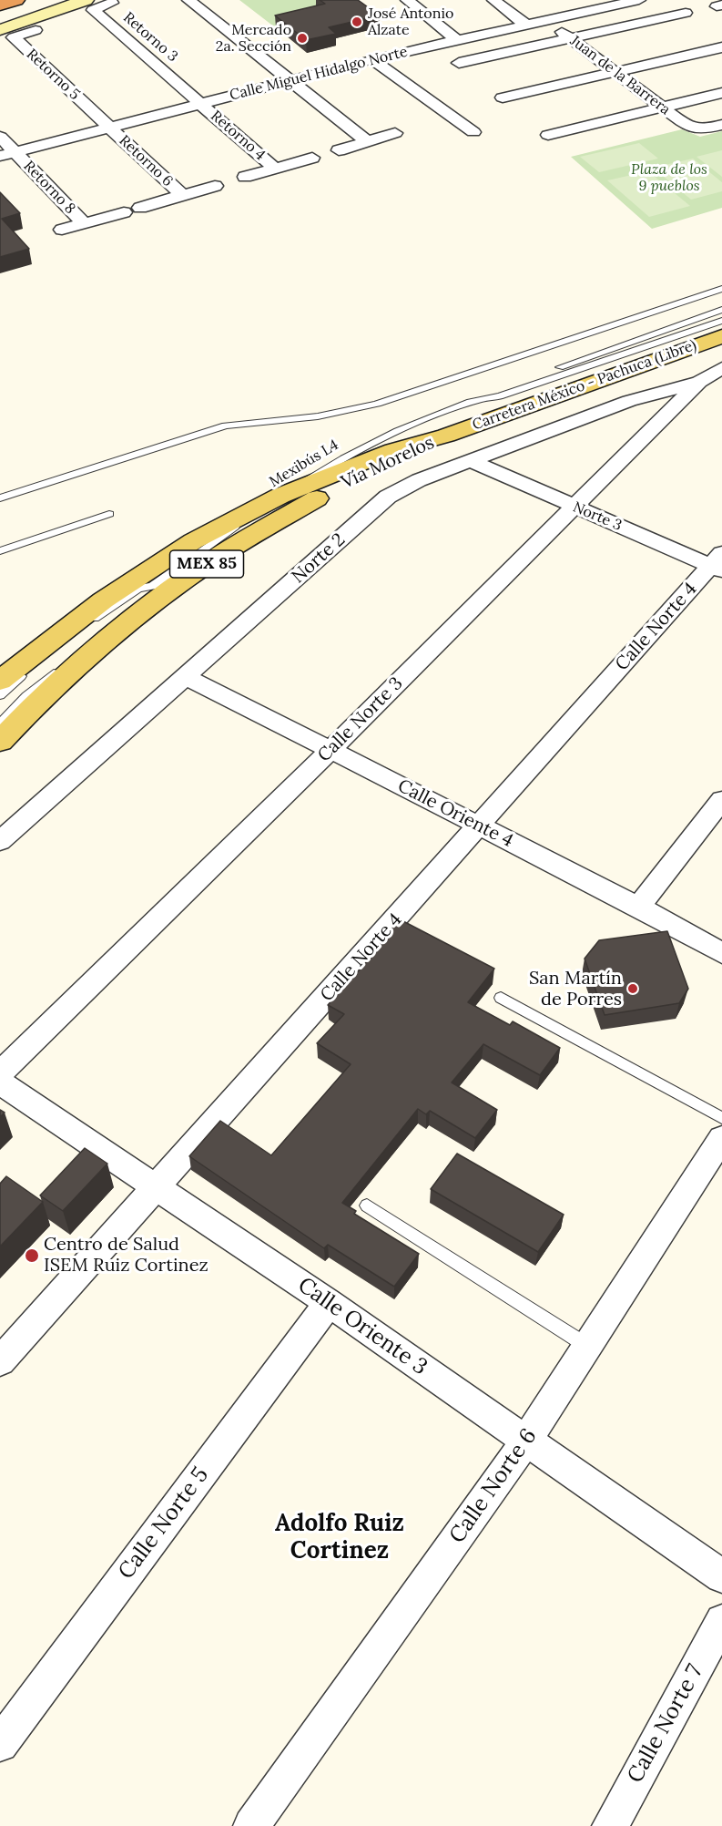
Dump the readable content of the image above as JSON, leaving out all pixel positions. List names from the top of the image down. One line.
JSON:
{"streets":{"main road":["Carretera México - Pachuca (Libre)","Vía Morelos","MEX 85"],"street":["Retorno 3","Calle Miguel Hidalgo Norte","Retorno 5","Juan de la Barrera","Retorno 4","Retorno 6","Retorno 8","Norte 3","Norte 2","Calle Norte 4","Calle Norte 3","Calle Oriente 4","Calle Oriente 3","Calle Norte 6","Calle Norte 5","Calle Norte 7"],"lane":["Mexibús L4"]},"crossings":[["Retorno 3","Calle Miguel Hidalgo Norte"],["Retorno 3","Retorno 4"],["Calle Miguel Hidalgo Norte","Retorno 5"],["Calle Miguel Hidalgo Norte","Juan de la Barrera"],["Calle Miguel Hidalgo Norte","Retorno 4"],["Calle Miguel Hidalgo Norte","Retorno 6"],["Calle Miguel Hidalgo Norte","Retorno 8"],["Retorno 5","Retorno 6"],["Carretera México - Pachuca (Libre)","Vía Morelos"],["Vía Morelos","Mexibús L4"],["Norte 3","Norte 2"],["Norte 3","Calle Norte 4"],["Norte 3","Calle Norte 3"],["Norte 2","Calle Norte 3"],["Norte 2","Calle Oriente 4"],["Calle Norte 4","Calle Oriente 4"],["Calle Norte 4","Calle Oriente 3"],["Calle Norte 3","Calle Oriente 4"],["Calle Oriente 3","Calle Norte 6"],["Calle Oriente 3","Calle Norte 5"]],"districts":["Adolfo Ruiz Cortinez"],"parks":["Plaza de los 9 pueblos"],"places":["José Antonio Alzate","Mercado 2a. Sección","San Martín de Porres","Centro de Salud ISEM Ruiz Cortinez"]}
